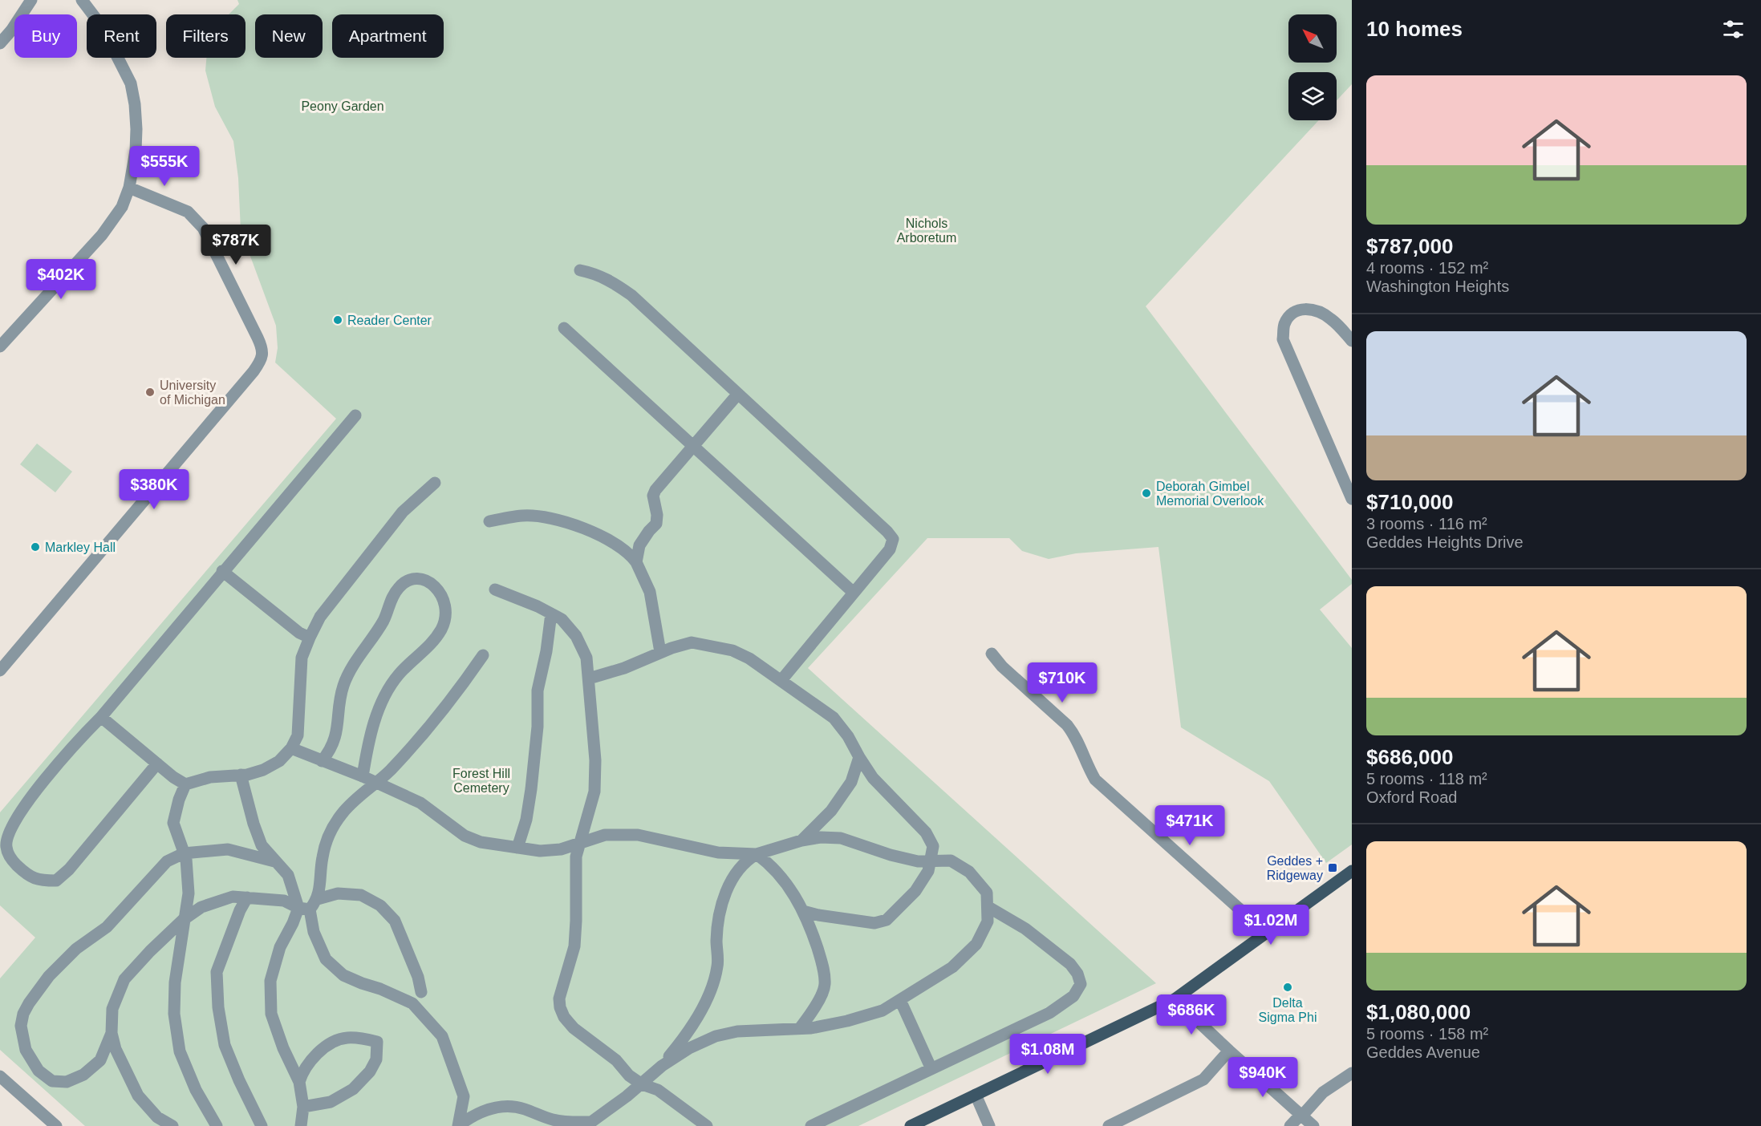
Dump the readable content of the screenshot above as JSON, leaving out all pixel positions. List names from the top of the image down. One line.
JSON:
{"parks":["Peony Garden","Nichols Arboretum","Forest Hill Cemetery"],"places":{"other":["Reader Center","University of Michigan","Deborah Gimbel Memorial Overlook","Markley Hall","Delta Sigma Phi"],"transit":["Geddes + Ridgeway"]},"north":"top left","page":{"heading":"10 homes","chip":["Buy","Rent","Filters","New","Apartment"],"list":[{"name":"$787,000","note":"4 rooms · 152 m² · Washington Heights"},{"name":"$710,000","note":"3 rooms · 116 m² · Geddes Heights Drive"},{"name":"$686,000","note":"5 rooms · 118 m² · Oxford Road"},{"name":"$1,080,000","note":"5 rooms · 158 m² · Geddes Avenue"}],"price":["$555K","$787K","$402K","$380K","$710K","$471K","$1.02M","$686K","$1.08M","$940K"]}}
